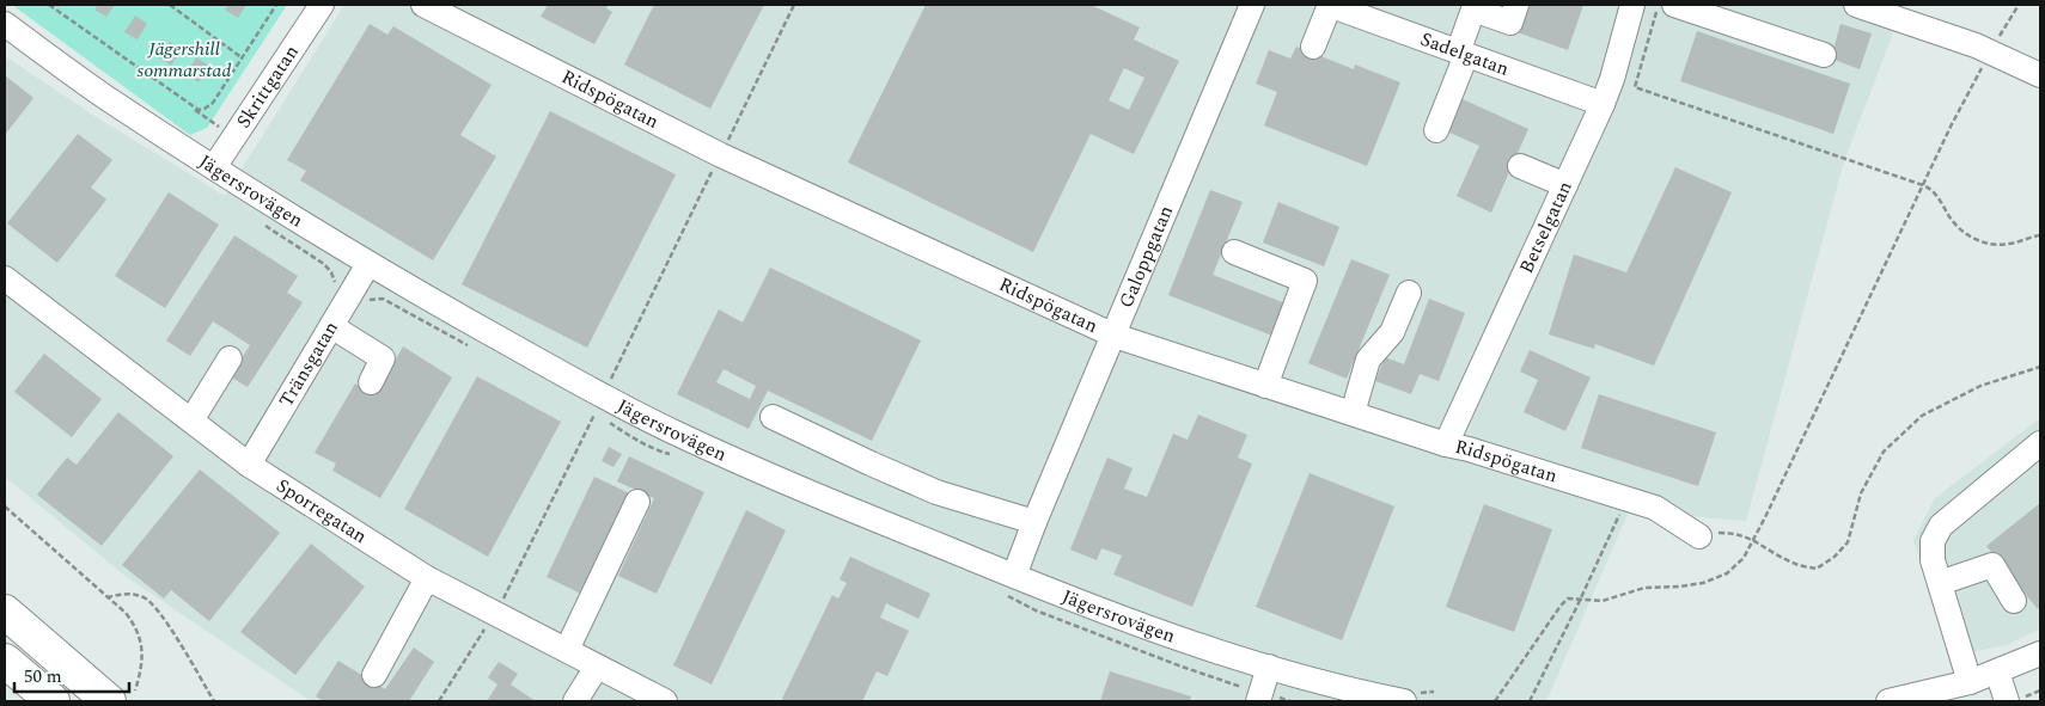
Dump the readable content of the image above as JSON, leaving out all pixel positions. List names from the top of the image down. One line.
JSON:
{"streets":{"street":["Sadelgatan","Skrittgatan","Ridspögatan","Jägersrovägen","Betselgatan","Galoppgatan","Tränsgatan","Sporregatan"]},"crossings":[["Sadelgatan","Betselgatan"],["Skrittgatan","Jägersrovägen"],["Ridspögatan","Betselgatan"],["Ridspögatan","Galoppgatan"],["Jägersrovägen","Galoppgatan"],["Jägersrovägen","Tränsgatan"],["Tränsgatan","Sporregatan"]],"parks":["Jägershill sommarstad"],"scale_bar":"50 m"}
